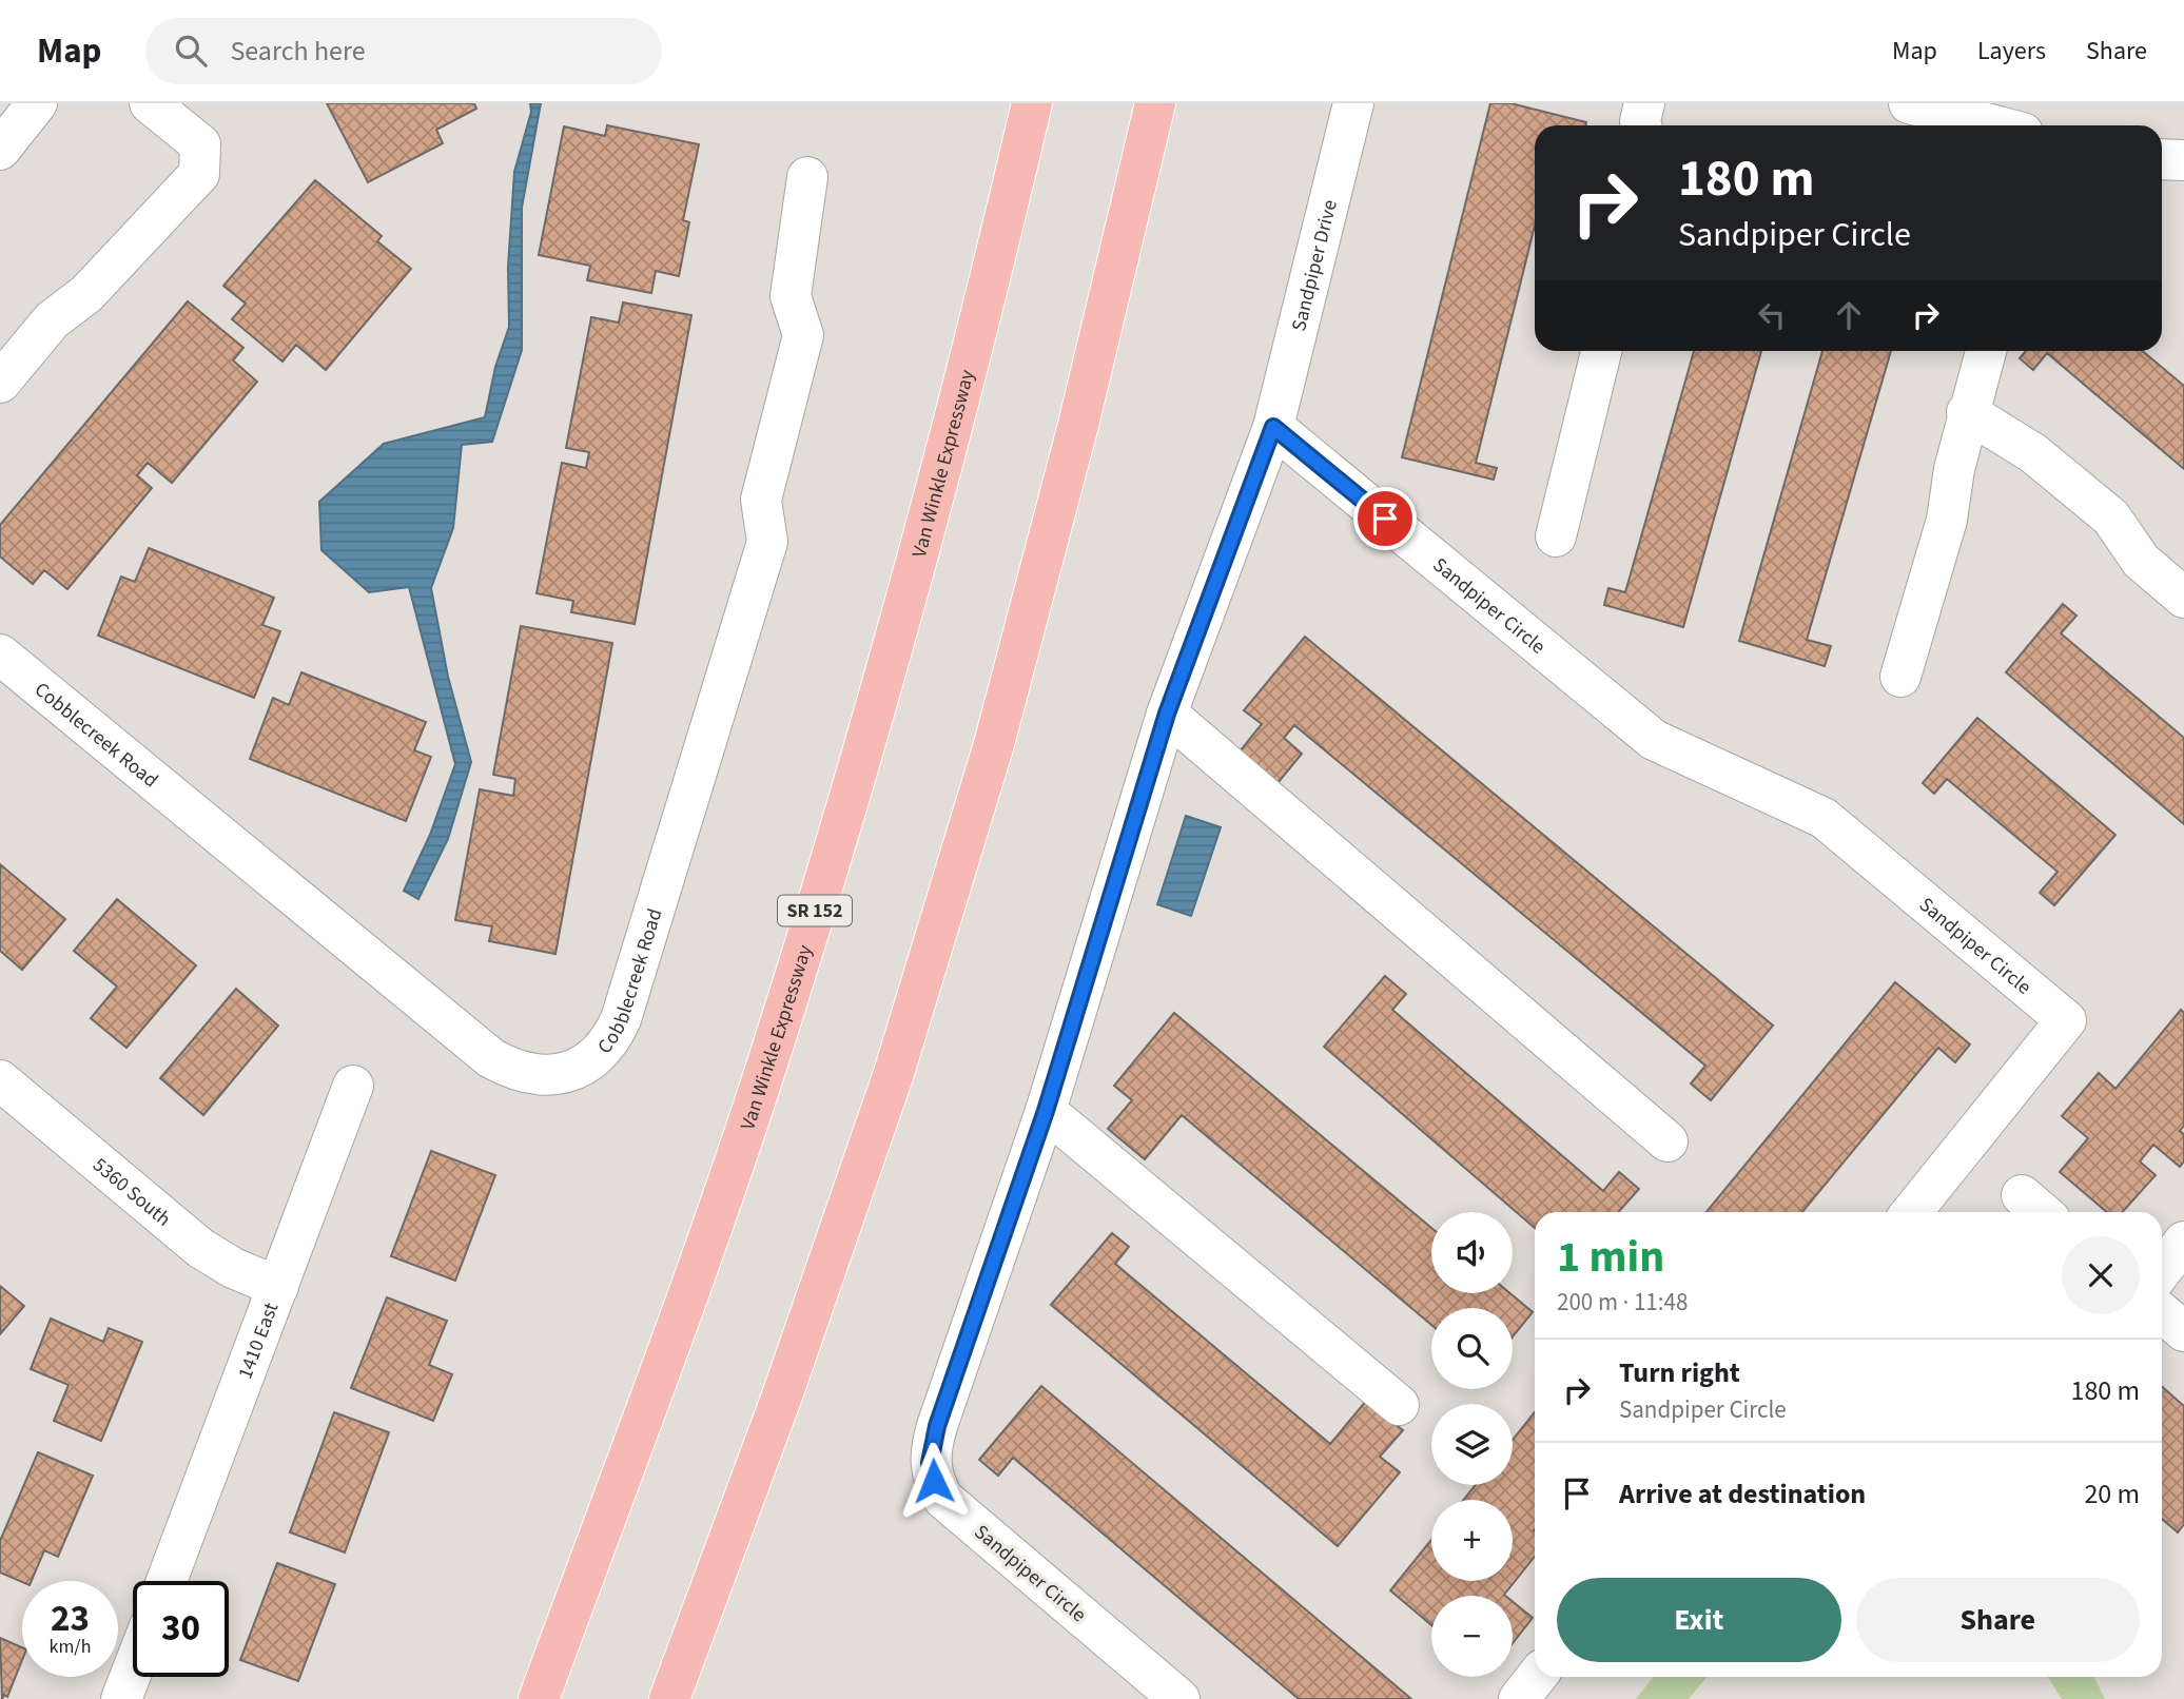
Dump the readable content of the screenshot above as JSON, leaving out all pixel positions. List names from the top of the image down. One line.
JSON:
{"streets":{"main road":["Van Winkle Expressway","SR 152"],"street":["Sandpiper Drive","Sandpiper Circle","Cobblecreek Road","5360 South","1410 East"]},"crossings":[["Sandpiper Drive","Sandpiper Circle"],["5360 South","1410 East"]],"page":{"header":"Map","search":"Search here","nav":["Map","Layers","Share"],"turn":["180 m","Sandpiper Circle"],"map_buttons":["+","−"],"heading":["1 min","200 m · 11:48"],"list":[{"name":"Turn right","note":"Sandpiper Circle","value":"180 m"},{"name":"Arrive at destination","value":"20 m"}],"buttons":["Exit","Share"],"speed":"23 km/h","limit":"30"}}
